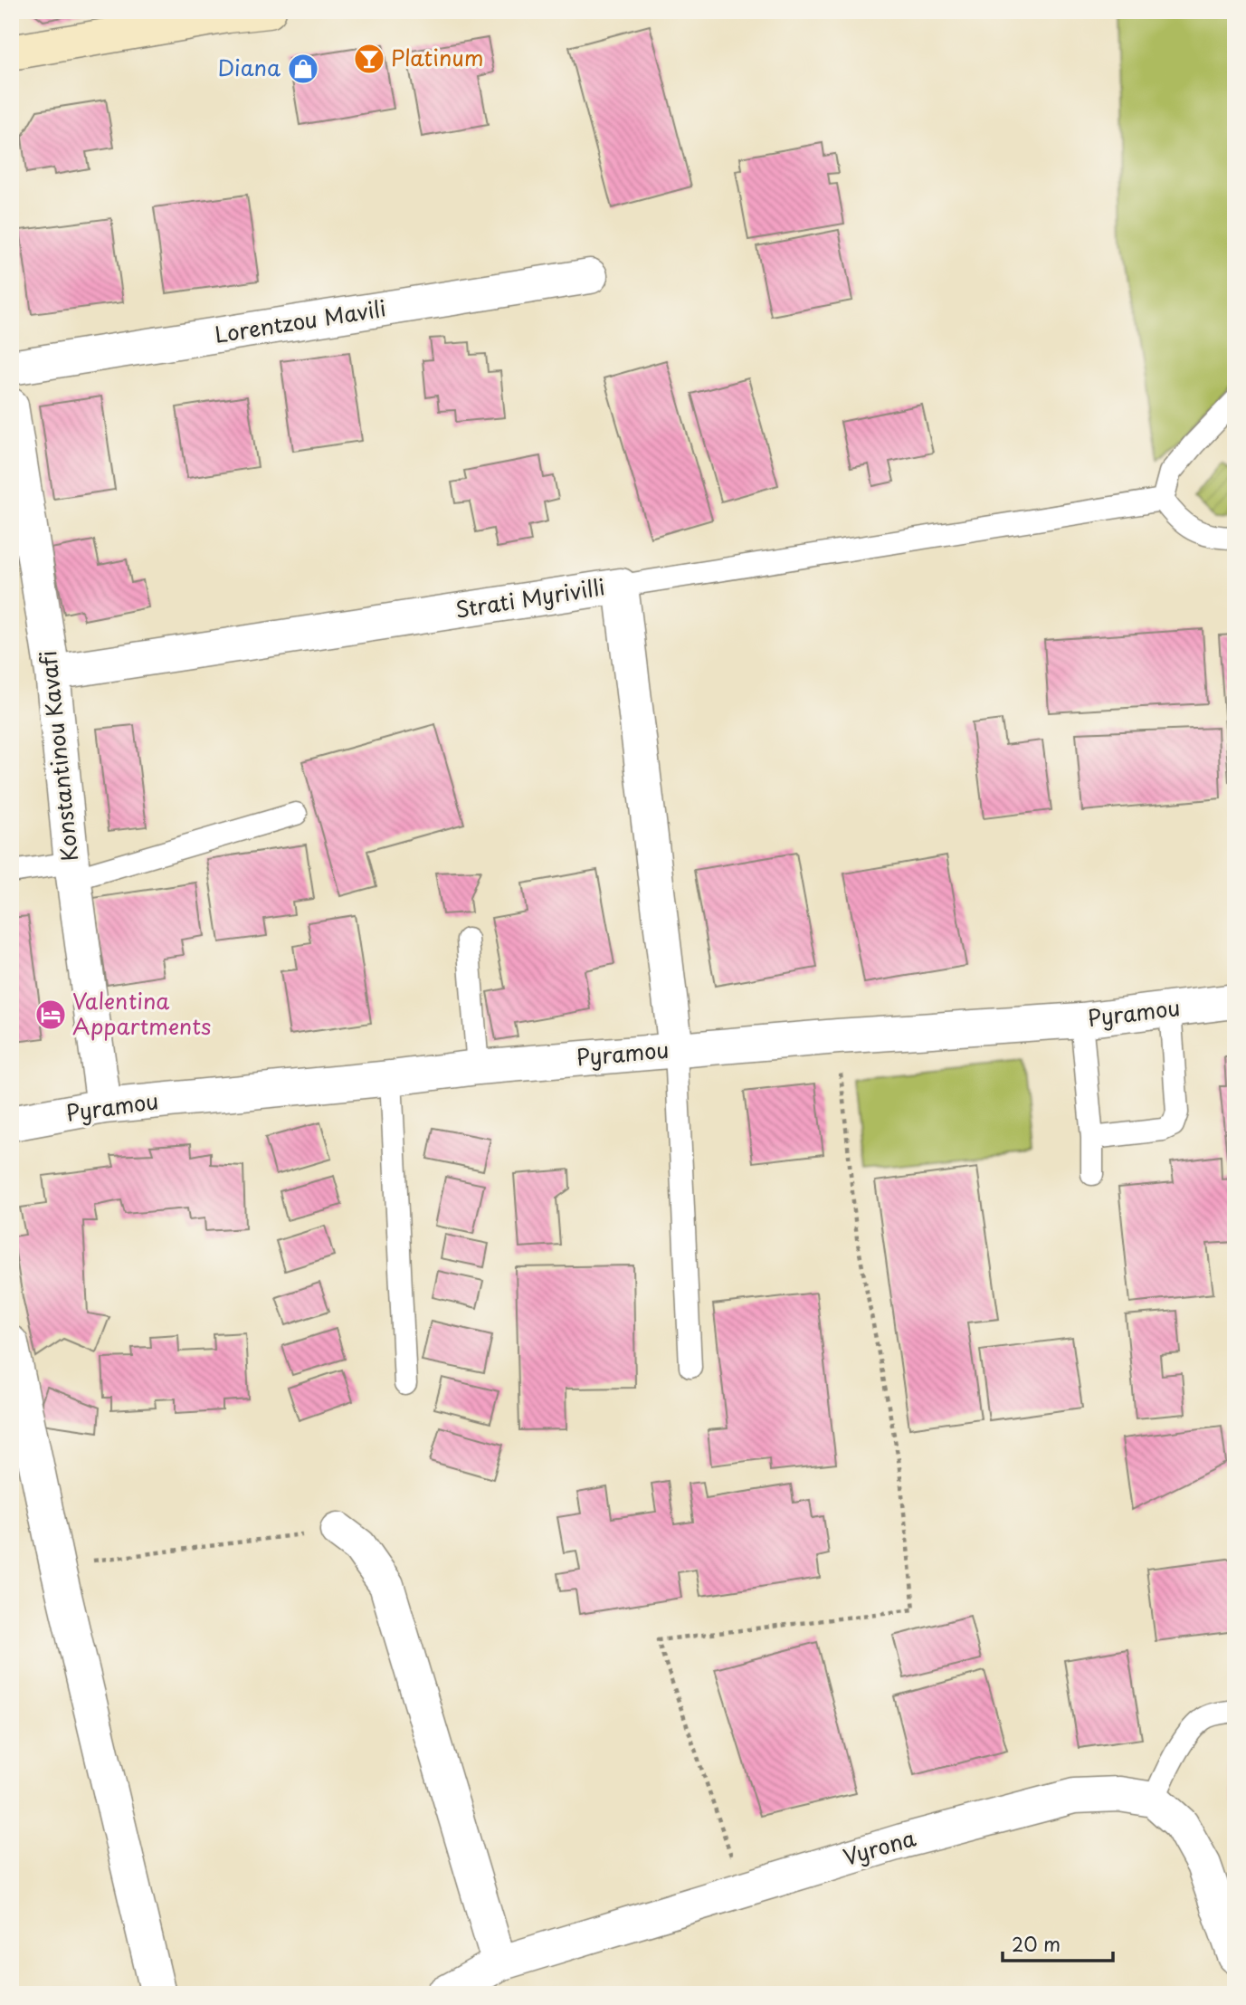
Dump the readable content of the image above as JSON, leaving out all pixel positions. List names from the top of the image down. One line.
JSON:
{"streets":{"street":["Lorentzou Mavili","Strati Myrivilli","Konstantinou Kavafi","Pyramou","Vyrona"]},"crossings":[["Strati Myrivilli","Konstantinou Kavafi"],["Strati Myrivilli","Pyramou"],["Konstantinou Kavafi","Pyramou"]],"places":{"bar":["Platinum"],"shop":["Diana"],"hotel":["Valentina Appartments"]},"scale_bar":"20 m"}
